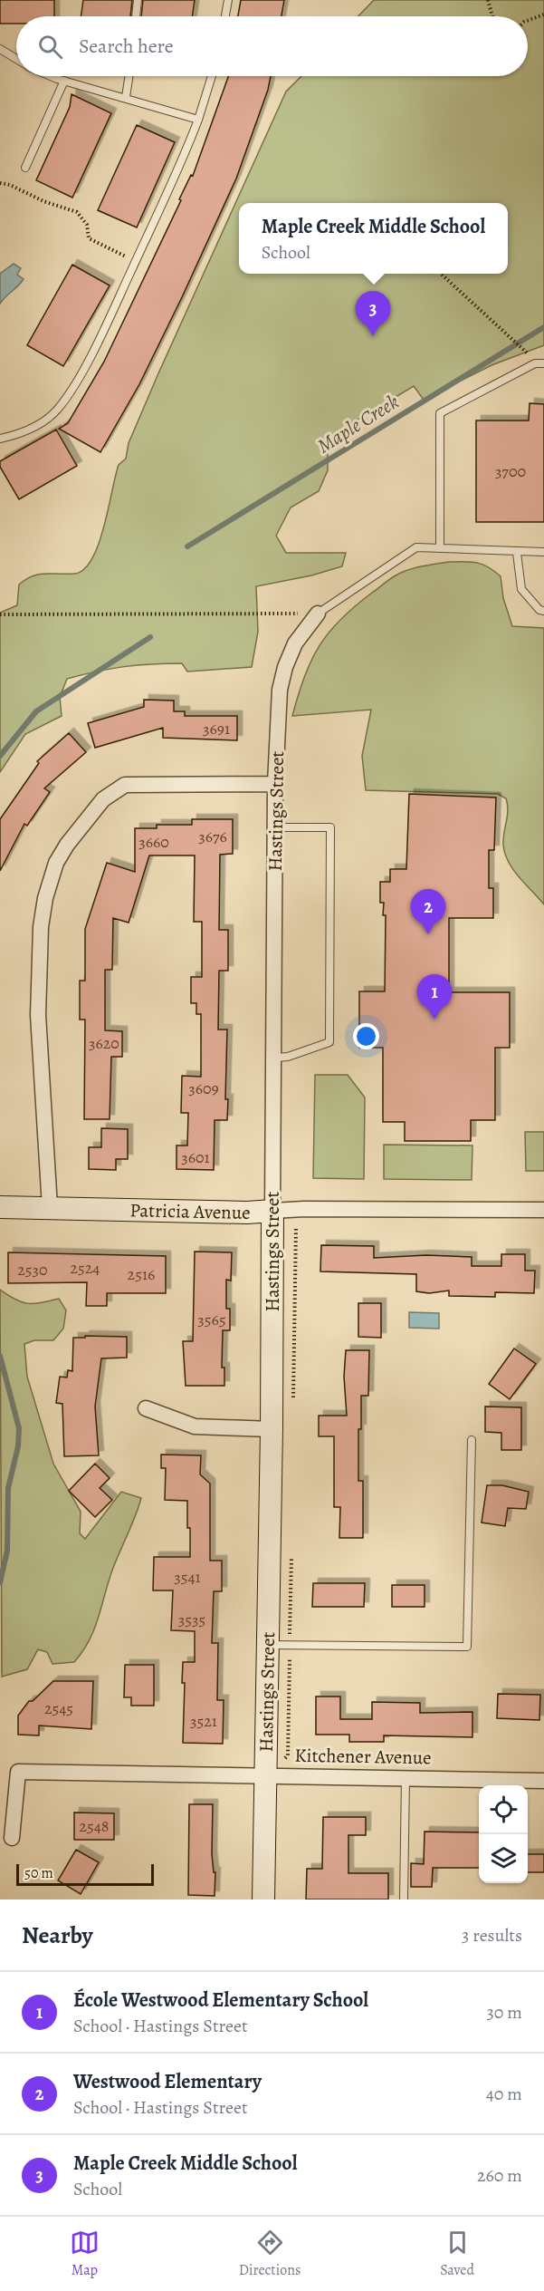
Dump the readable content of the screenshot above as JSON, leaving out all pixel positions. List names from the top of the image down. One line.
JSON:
{"streets":{"street":["Hastings Street","Patricia Avenue","Kitchener Avenue"]},"crossings":[["Hastings Street","Patricia Avenue"],["Hastings Street","Kitchener Avenue"]],"water":["Maple Creek"],"house_numbers":["3700","3691","3676","3660","3620","3609","3601","2524","2530","2516","3565","3541","3535","2545","3521","2548"],"scale_bar":"50 m","page":{"search":"Search here","popup":["Maple Creek Middle School","School"],"pins":["3","2","1"],"scale":"50 m","heading":["Nearby","3 results"],"list":[{"mark":"1","name":"École Westwood Elementary School","note":"School · Hastings Street","value":"30 m"},{"mark":"2","name":"Westwood Elementary","note":"School · Hastings Street","value":"40 m"},{"mark":"3","name":"Maple Creek Middle School","note":"School","value":"260 m"}],"nav":["Map","Directions","Saved"]}}
